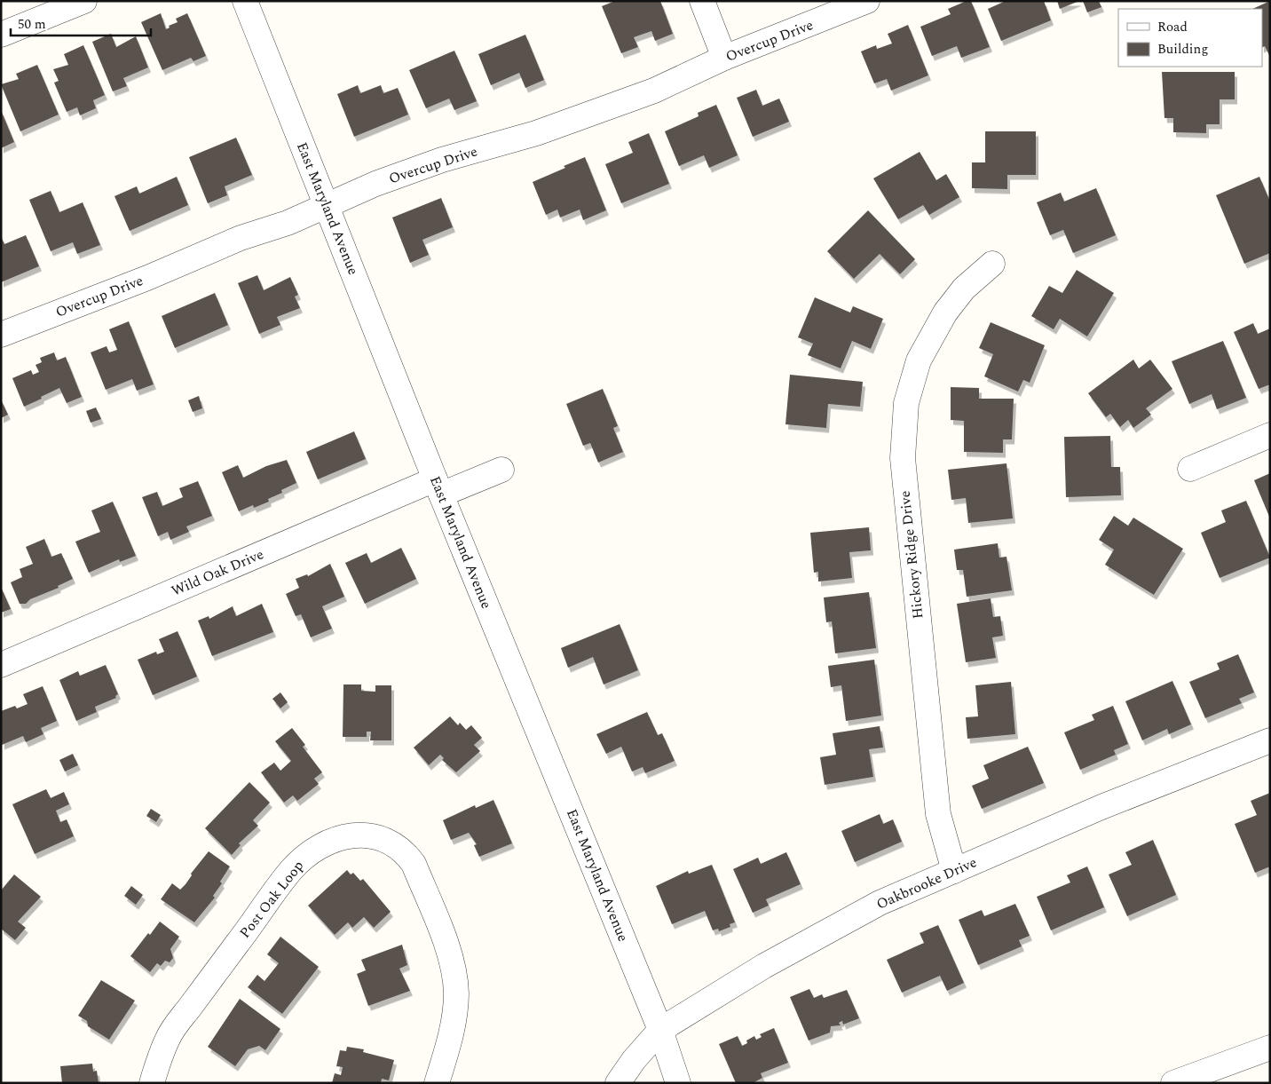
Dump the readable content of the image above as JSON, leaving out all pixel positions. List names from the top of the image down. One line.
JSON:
{"streets":{"street":["Overcup Drive","East Maryland Avenue","Hickory Ridge Drive","Wild Oak Drive","Oakbrooke Drive","Post Oak Loop"]},"crossings":[["Overcup Drive","East Maryland Avenue"],["East Maryland Avenue","Wild Oak Drive"],["East Maryland Avenue","Oakbrooke Drive"],["Hickory Ridge Drive","Oakbrooke Drive"]],"legend":["Road","Building"],"scale_bar":"50 m"}
